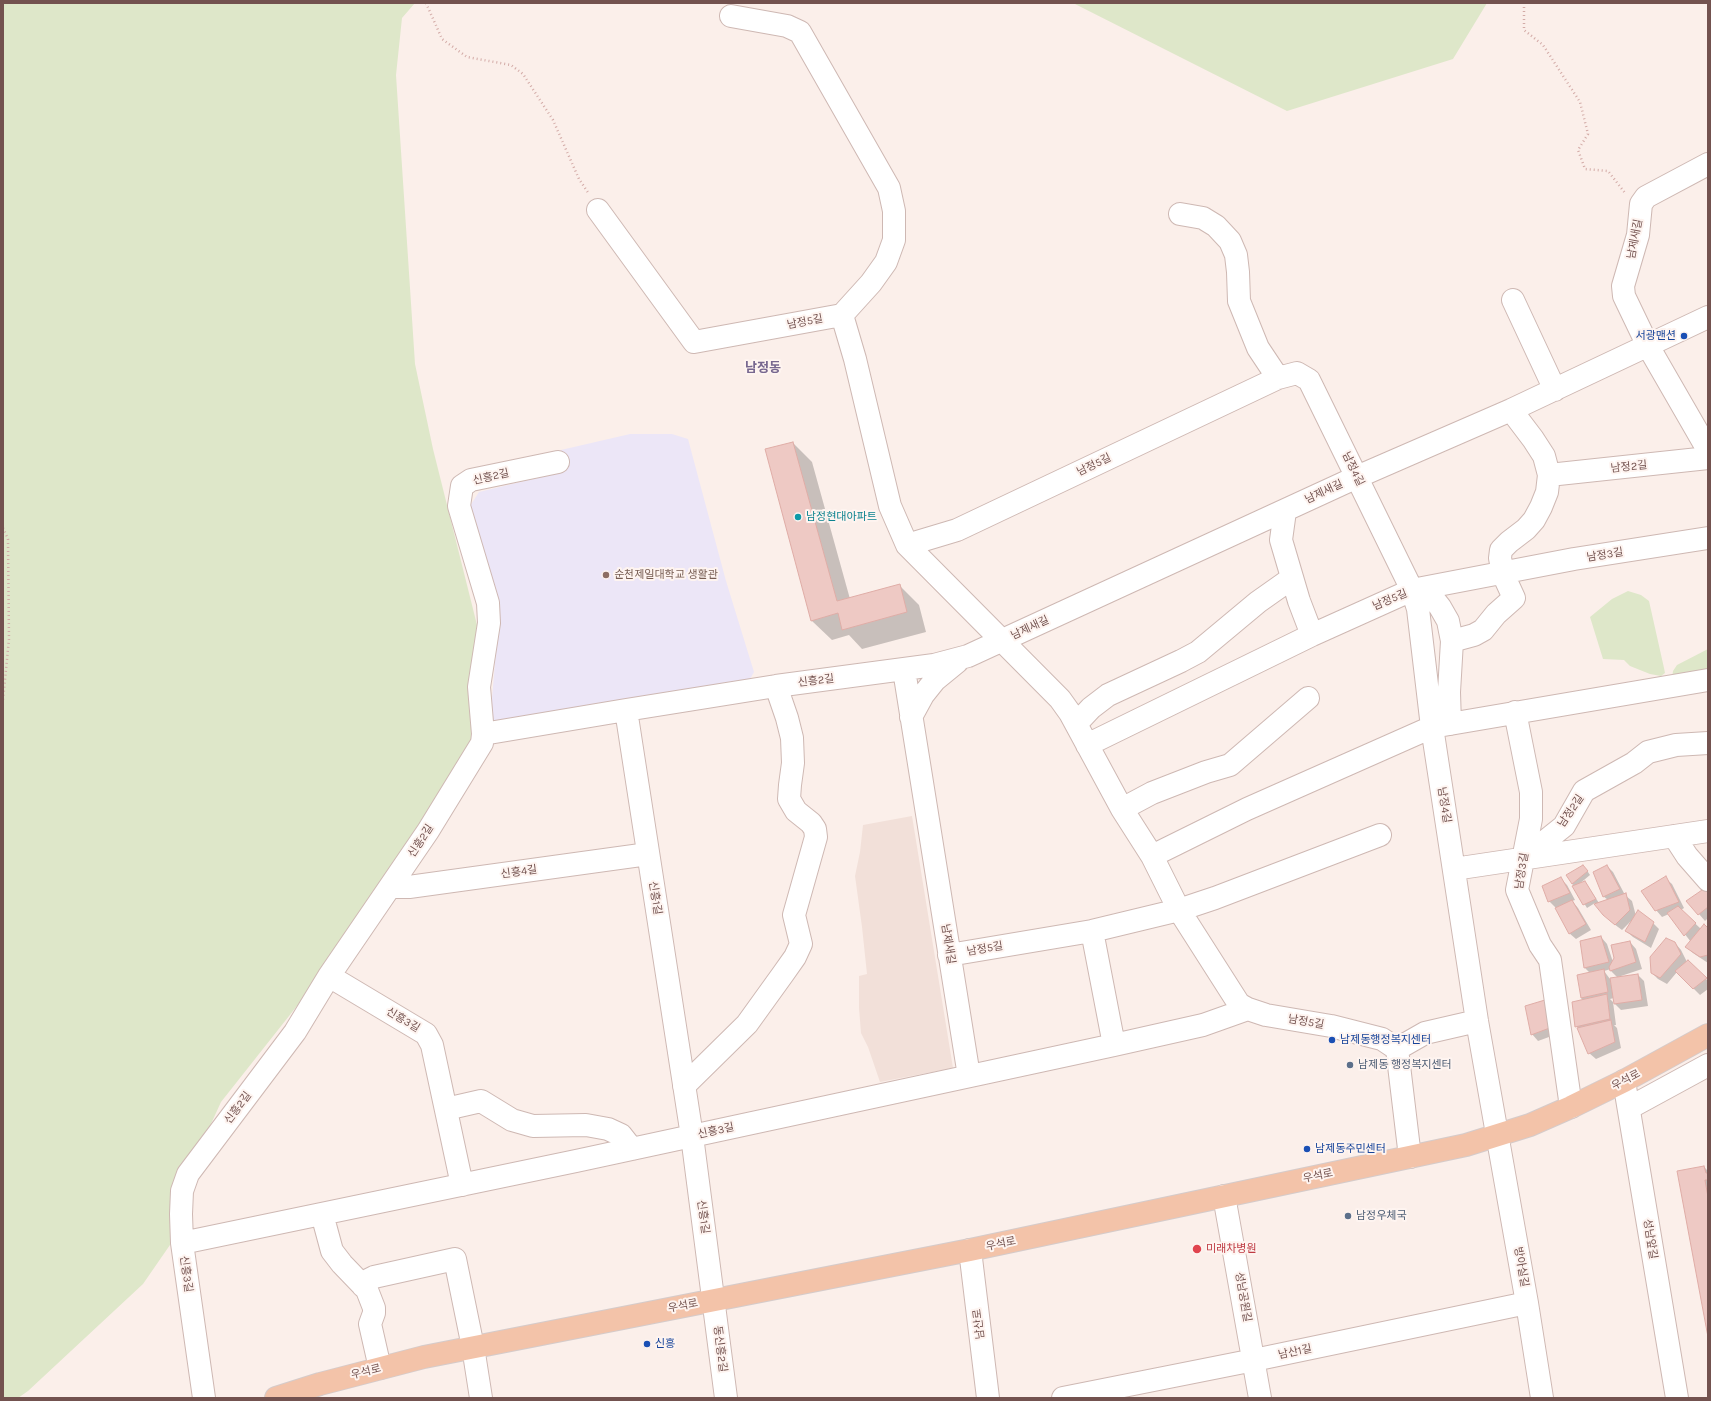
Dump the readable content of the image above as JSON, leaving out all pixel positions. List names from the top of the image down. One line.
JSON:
{"streets":{"main road":["우석로"],"street":["남제새길","남정5길","남정2길","남정4길","신흥2길","남정3길","신흥4길","신흥1길","신흥3길","성남앞길","방아실길","성남공원길","남산로","동신흥2길","남산1길"]},"crossings":[["남제새길","남정5길"],["남제새길","남정4길"],["남제새길","신흥2길"],["남제새길","신흥3길"],["남정5길","남정4길"],["남정5길","신흥2길"],["남정2길","남정3길"],["남정4길","우석로"],["남정4길","방아실길"],["신흥2길","신흥4길"],["신흥2길","신흥1길"],["신흥2길","신흥3길"],["남정3길","우석로"],["신흥4길","신흥1길"],["신흥1길","신흥3길"],["신흥1길","우석로"],["신흥1길","동신흥2길"],["우석로","성남앞길"],["우석로","방아실길"],["우석로","성남공원길"],["우석로","남산로"],["우석로","동신흥2길"],["방아실길","남산1길"],["성남공원길","남산1길"]],"districts":["남정동"],"places":["서광맨션","남정현대아파트","순천제일대학교 생활관","남제동행정복지센터","남제동 행정복지센터","남제동주민센터","남정우체국","미래차병원","신흥"]}
